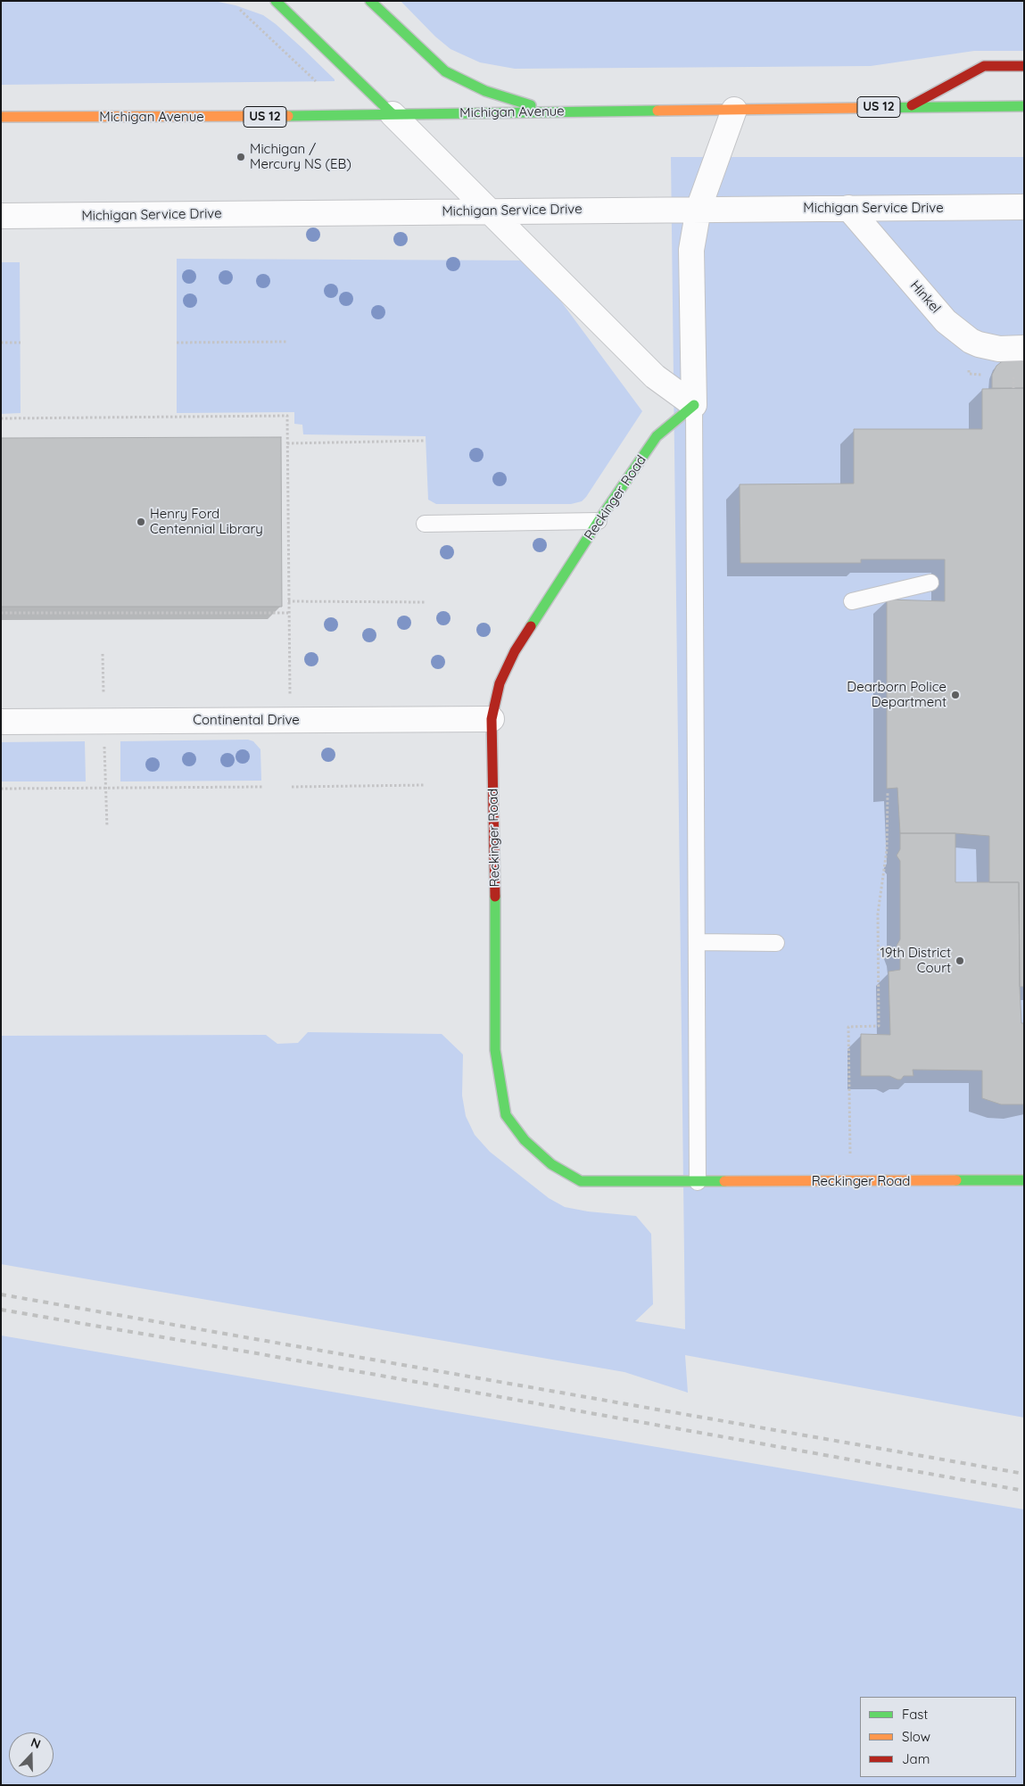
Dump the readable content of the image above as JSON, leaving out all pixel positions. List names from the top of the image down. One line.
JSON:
{"streets":{"main road":["US 12","Michigan Avenue","Reckinger Road"],"street":["Michigan Service Drive","Hinkel","Continental Drive"]},"crossings":[["Michigan Service Drive","Hinkel"],["Reckinger Road","Continental Drive"]],"places":["Michigan / Mercury NS (EB)","Henry Ford Centennial Library","Dearborn Police Department","19th District Court"],"legend":["Fast","Slow","Jam"],"north":"top"}
